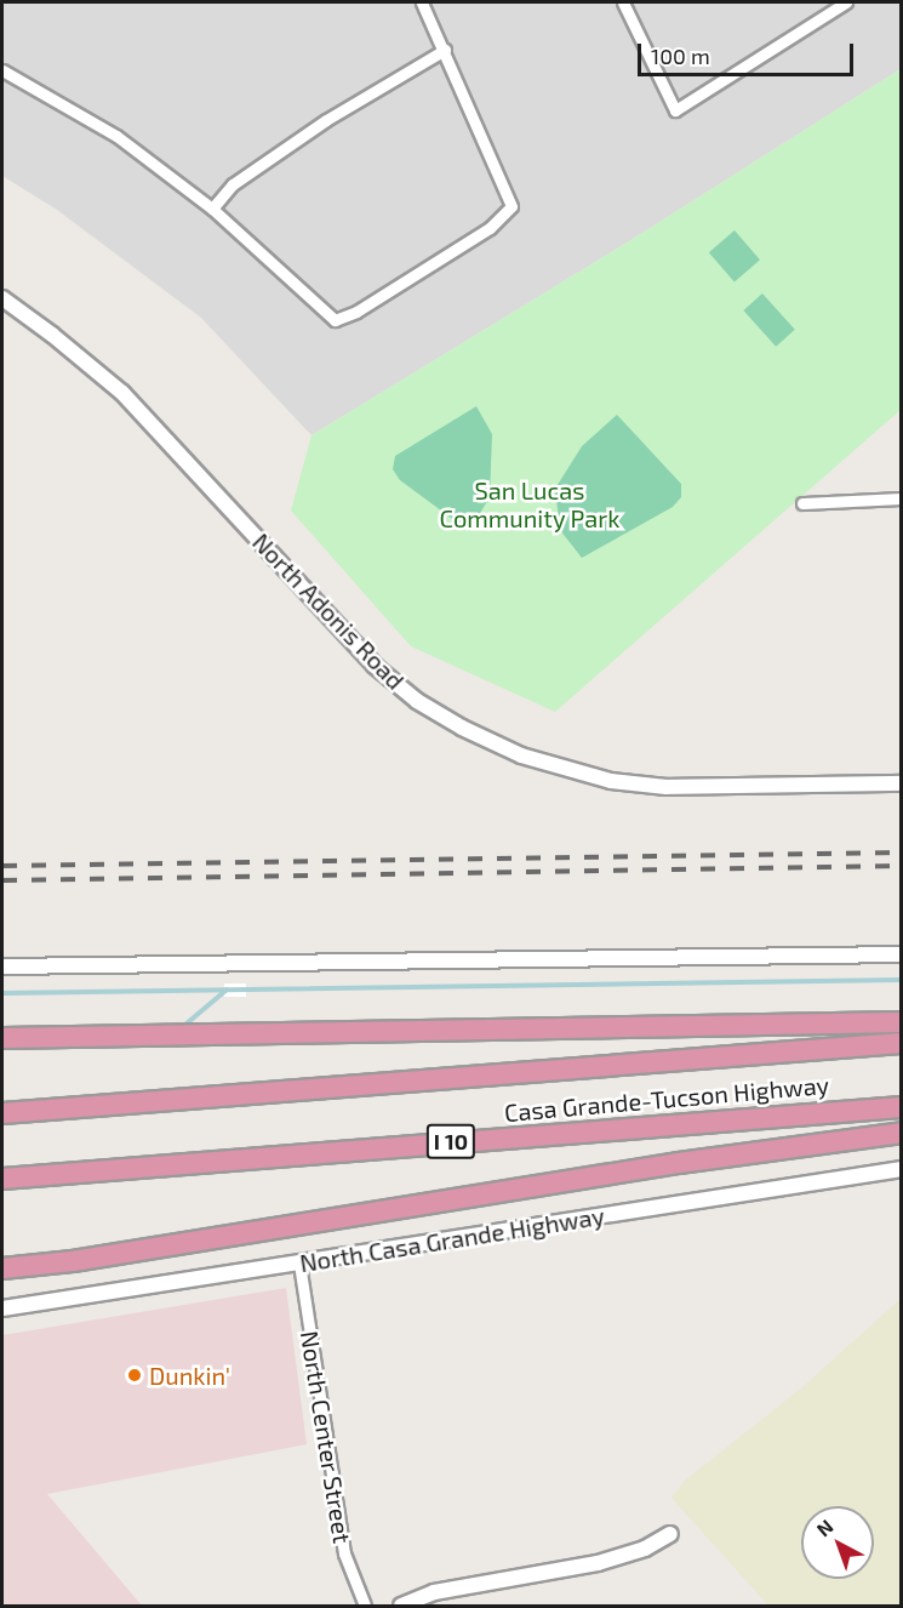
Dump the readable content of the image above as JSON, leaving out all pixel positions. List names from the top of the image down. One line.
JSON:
{"streets":{"highway":["Casa Grande-Tucson Highway","I 10"],"street":["North Adonis Road","North Casa Grande Highway","North Center Street"]},"crossings":[["North Casa Grande Highway","North Center Street"]],"parks":["San Lucas Community Park"],"places":["Dunkin'"],"scale_bar":"100 m","north":"top left"}
